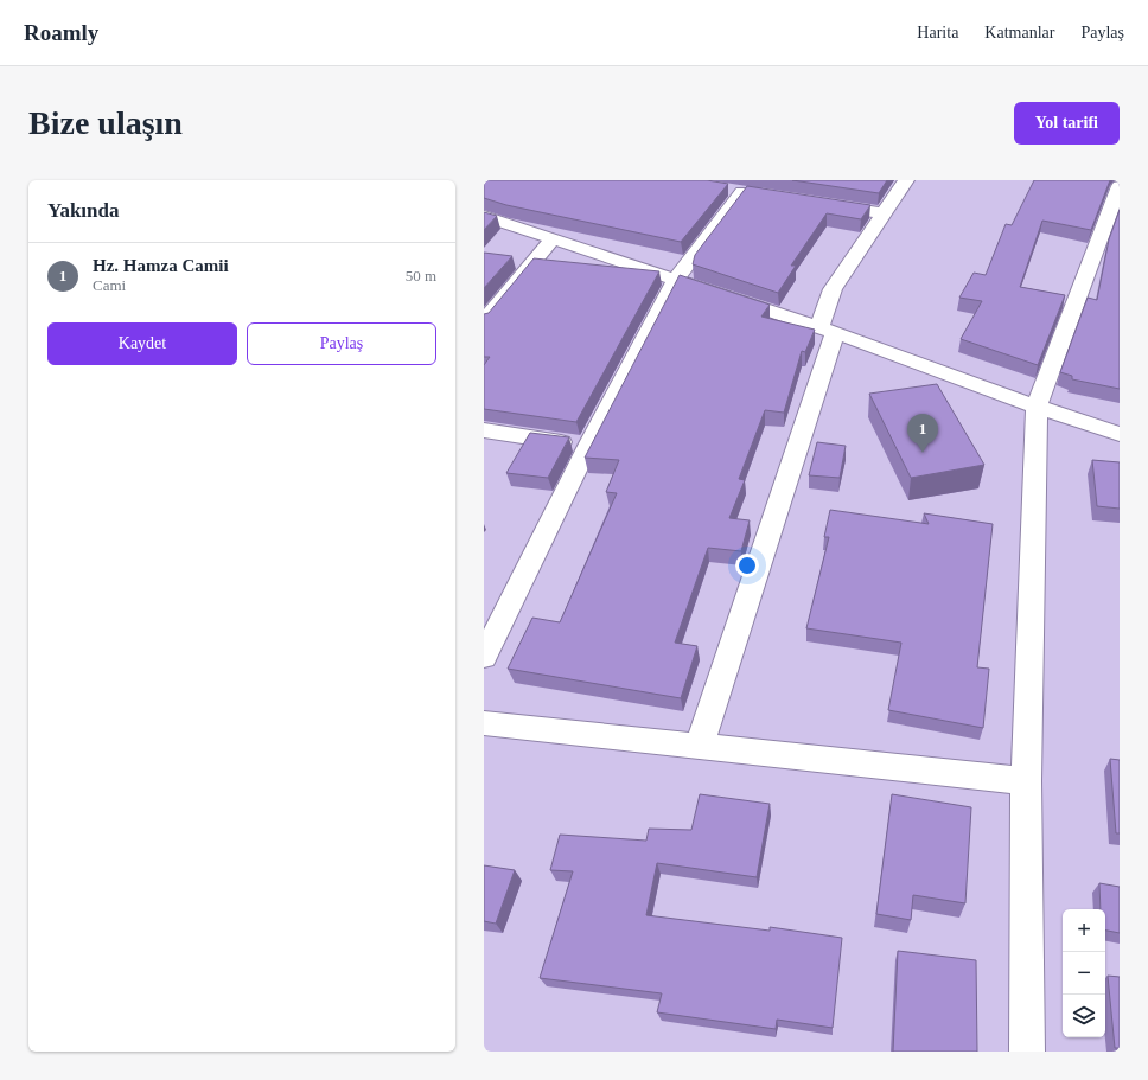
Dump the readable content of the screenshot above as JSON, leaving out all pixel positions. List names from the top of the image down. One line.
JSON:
{"page":{"header":"Roamly","nav":["Harita","Katmanlar","Paylaş"],"buttons":["Yol tarifi",["Kaydet","Paylaş"]],"title":"Bize ulaşın","heading":"Yakında","list":[{"mark":"1","name":"Hz. Hamza Camii","note":"Cami","value":"50 m"}],"pins":"1","map_buttons":["+","−"]}}
